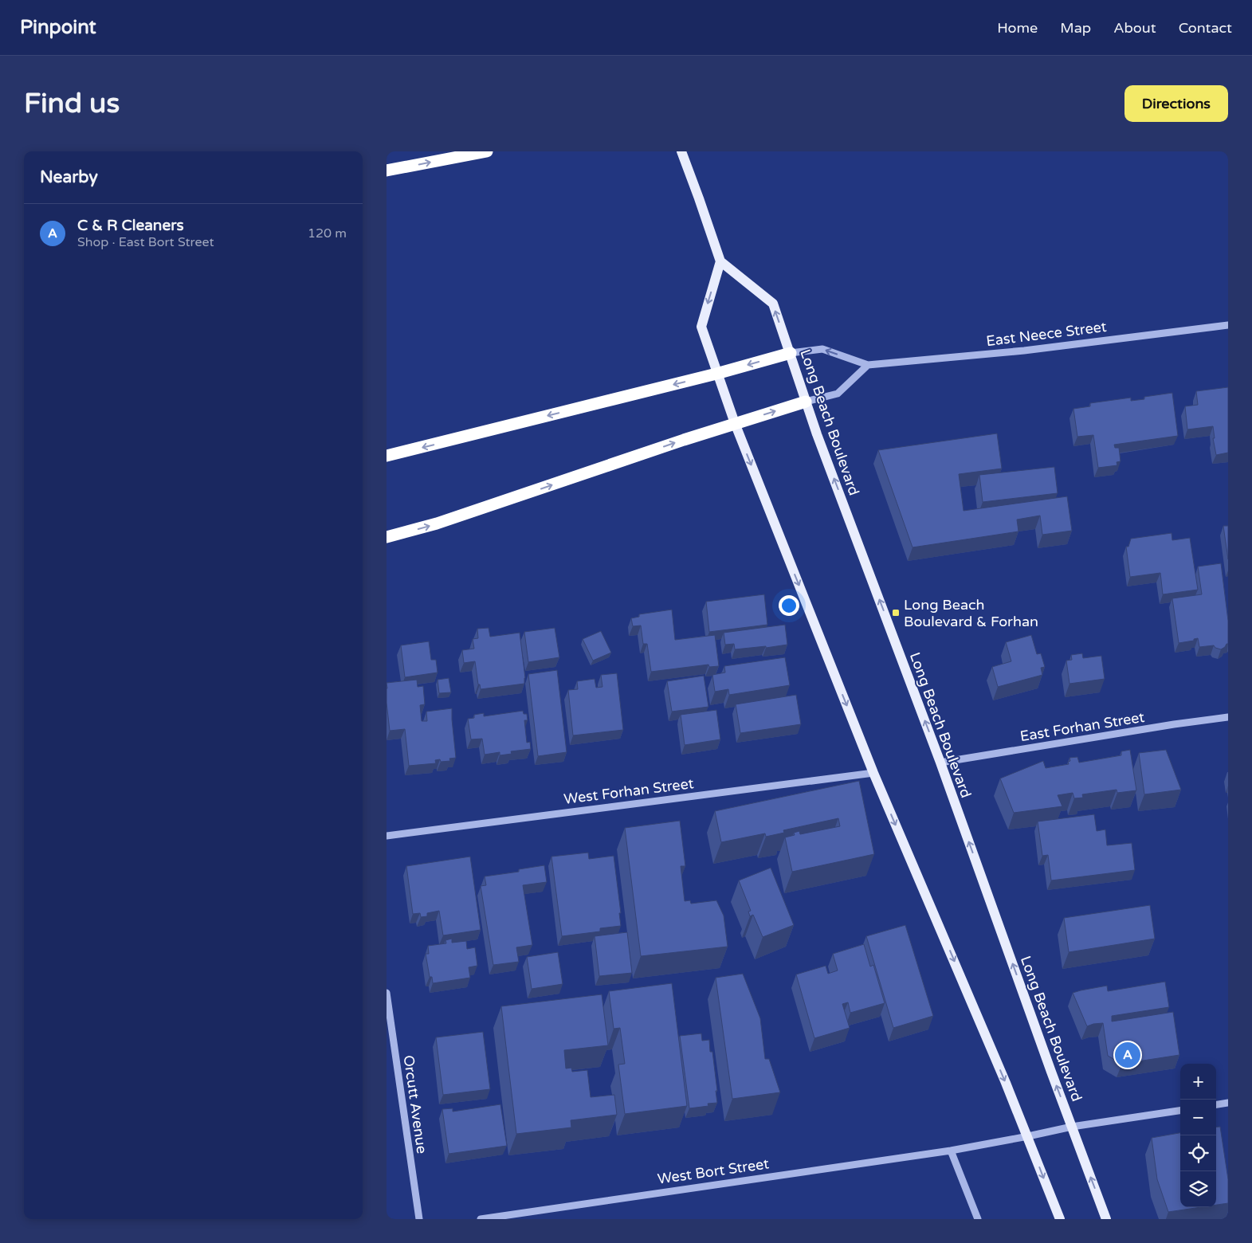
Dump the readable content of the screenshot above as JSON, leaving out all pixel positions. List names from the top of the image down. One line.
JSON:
{"streets":{"main road":["Long Beach Boulevard"],"street":["East Neece Street","East Forhan Street","West Forhan Street","Orcutt Avenue","West Bort Street"]},"crossings":[["East Neece Street","Long Beach Boulevard"],["Long Beach Boulevard","East Forhan Street"],["Long Beach Boulevard","West Bort Street"]],"places":{"transit":["Long Beach Boulevard & Forhan"]},"page":{"header":"Pinpoint","nav":["Home","Map","About","Contact"],"buttons":"Directions","title":"Find us","heading":"Nearby","list":[{"mark":"A","name":"C & R Cleaners","note":"Shop · East Bort Street","value":"120 m"}],"pins":"A","map_buttons":["+","−"]}}
